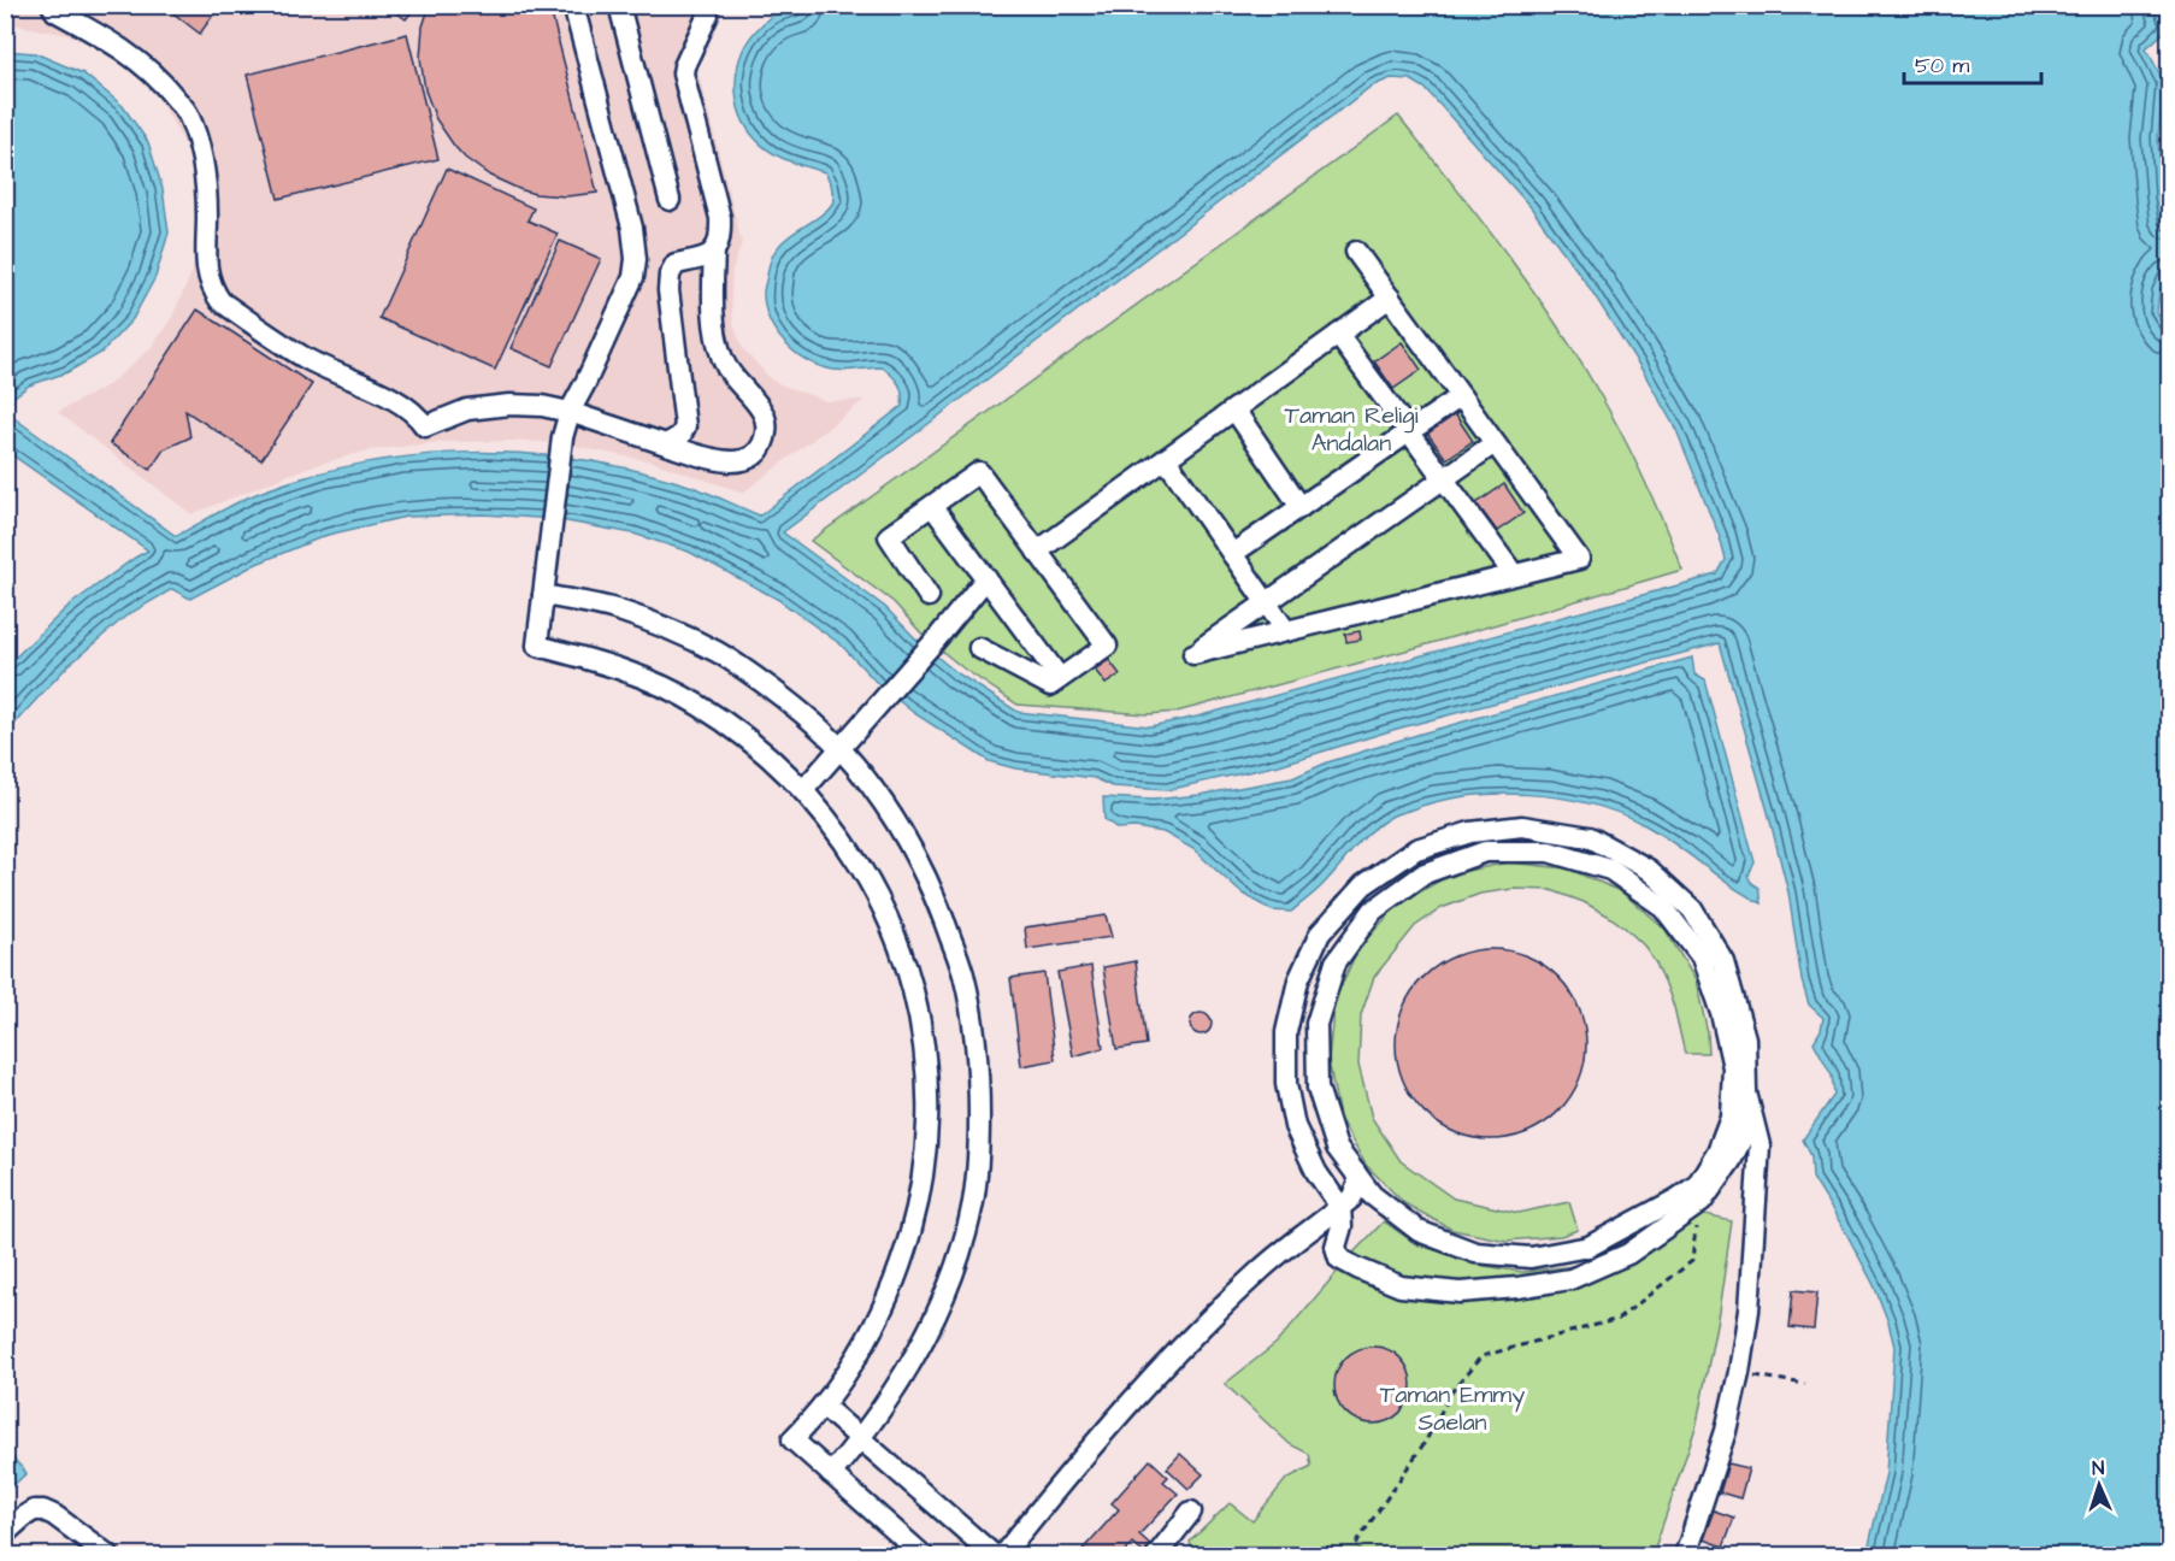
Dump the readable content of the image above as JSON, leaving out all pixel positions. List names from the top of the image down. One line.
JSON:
{"parks":["Taman Religi Andalan","Taman Emmy Saelan"],"scale_bar":"50 m","north":"top"}
